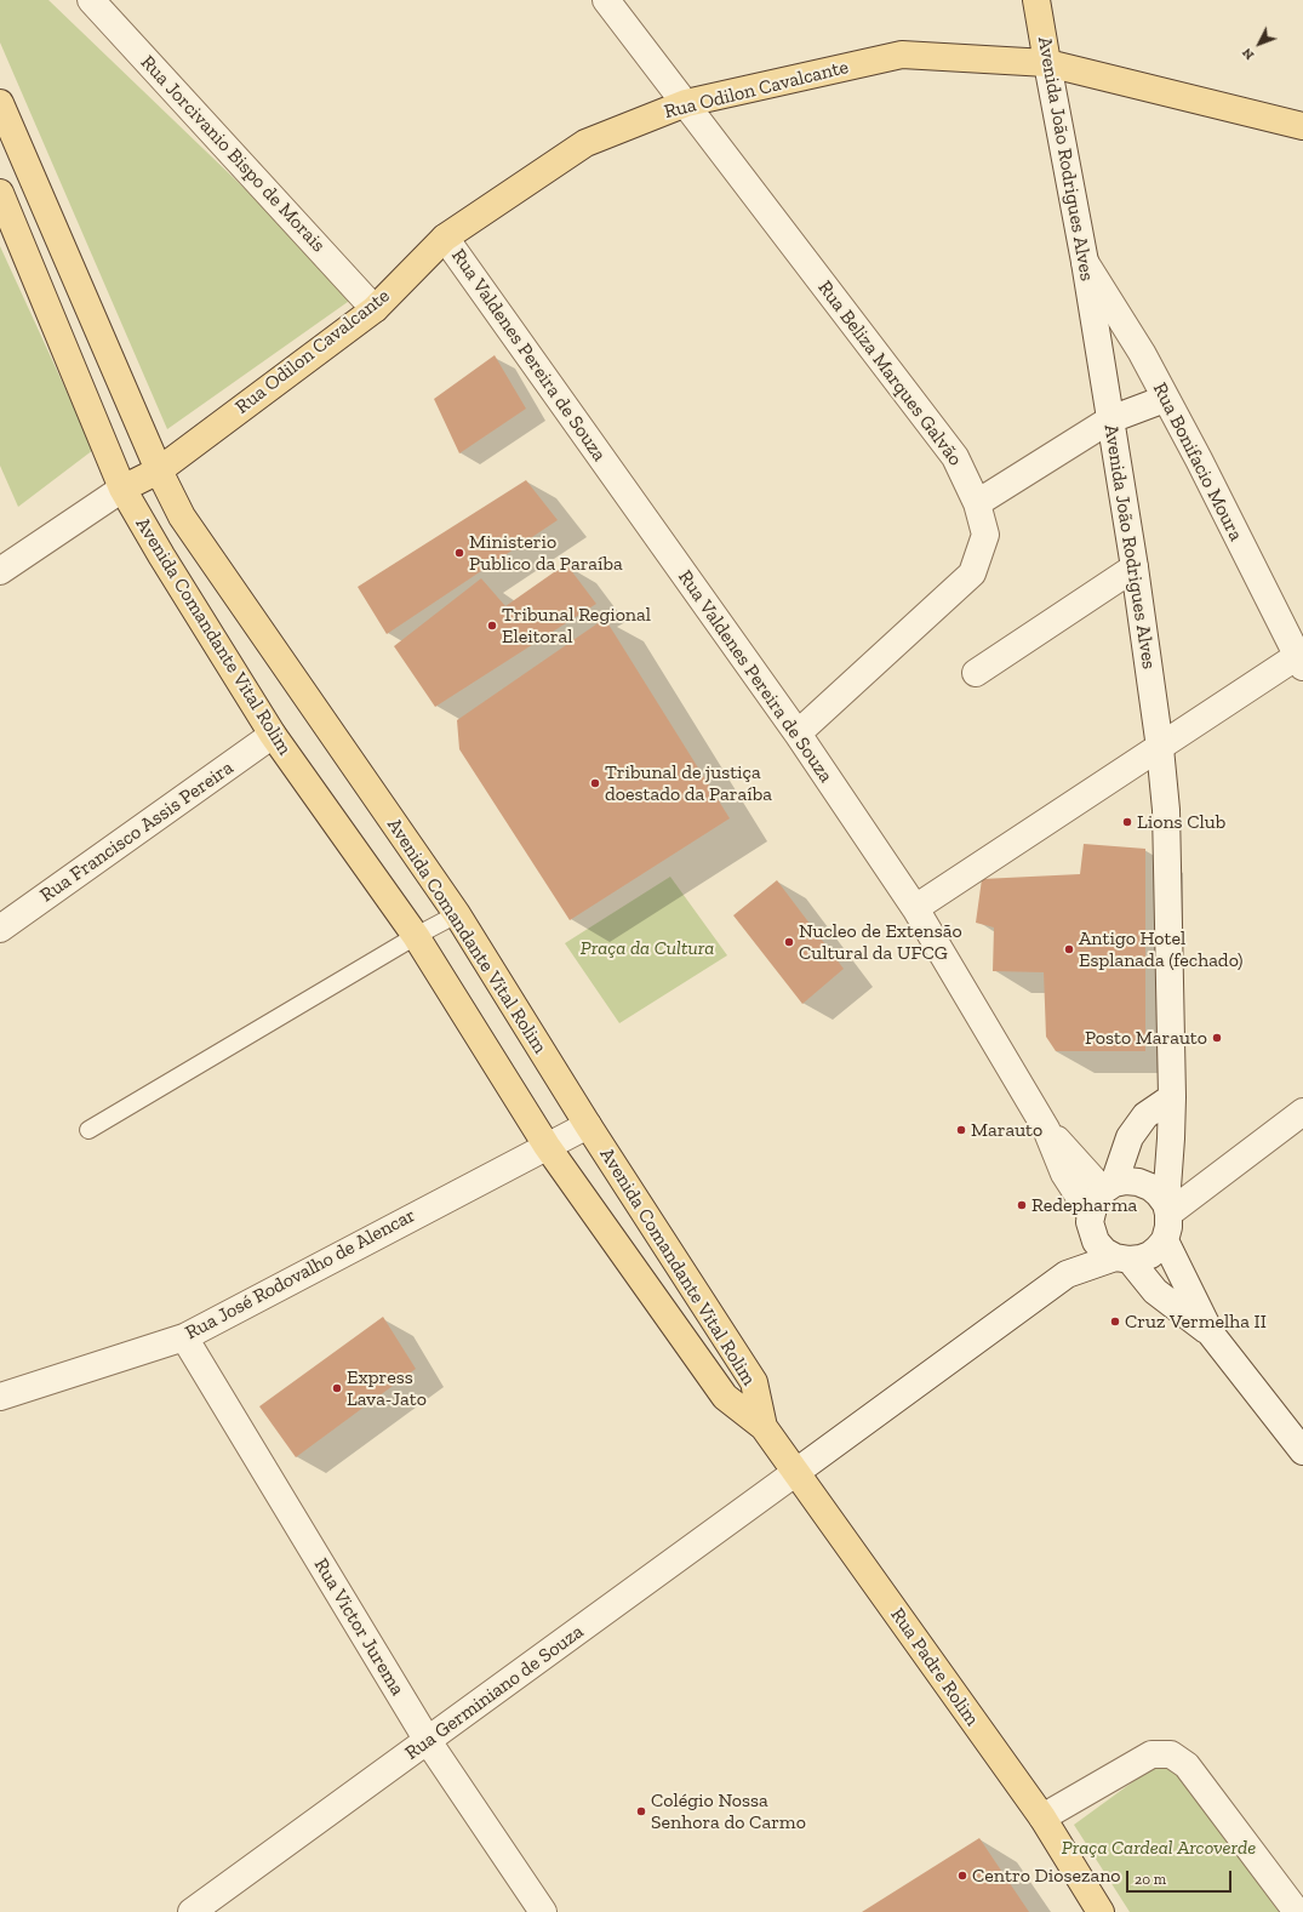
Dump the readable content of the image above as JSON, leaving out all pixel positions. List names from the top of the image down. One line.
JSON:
{"streets":{"main road":["Rua Odilon Cavalcante","Avenida João Rodrigues Alves","Avenida Comandante Vital Rolim","Rua Padre Rolim"],"street":["Rua Jorcivanio Bispo de Morais","Rua Valdenes Pereira de Souza","Rua Beliza Marques Galvão","Rua Bonifacio Moura","Rua Francisco Assis Pereira","Rua José Rodovalho de Alencar","Rua Victor Jurema","Rua Germiniano de Souza"]},"crossings":[["Rua Odilon Cavalcante","Rua Jorcivanio Bispo de Morais"],["Rua Odilon Cavalcante","Avenida João Rodrigues Alves"],["Rua Odilon Cavalcante","Rua Valdenes Pereira de Souza"],["Rua Odilon Cavalcante","Rua Beliza Marques Galvão"],["Rua Odilon Cavalcante","Avenida Comandante Vital Rolim"],["Avenida João Rodrigues Alves","Rua Valdenes Pereira de Souza"],["Avenida João Rodrigues Alves","Rua Bonifacio Moura"],["Rua Valdenes Pereira de Souza","Rua Beliza Marques Galvão"],["Avenida Comandante Vital Rolim","Rua Francisco Assis Pereira"],["Avenida Comandante Vital Rolim","Rua José Rodovalho de Alencar"],["Avenida Comandante Vital Rolim","Rua Padre Rolim"],["Rua José Rodovalho de Alencar","Rua Victor Jurema"],["Rua Victor Jurema","Rua Germiniano de Souza"],["Rua Padre Rolim","Rua Germiniano de Souza"]],"parks":["Praça da Cultura","Praça Cardeal Arcoverde"],"places":["Ministerio Publico da Paraíba","Tribunal Regional Eleitoral","Tribunal de justiça doestado da Paraíba","Lions Club","Nucleo de Extensão Cultural da UFCG","Antigo Hotel Esplanada (fechado)","Posto Marauto","Marauto","Redepharma","Cruz Vermelha II","Express Lava-Jato","Colégio Nossa Senhora do Carmo","Centro Diosezano"],"scale_bar":"20 m","north":"bottom left"}
